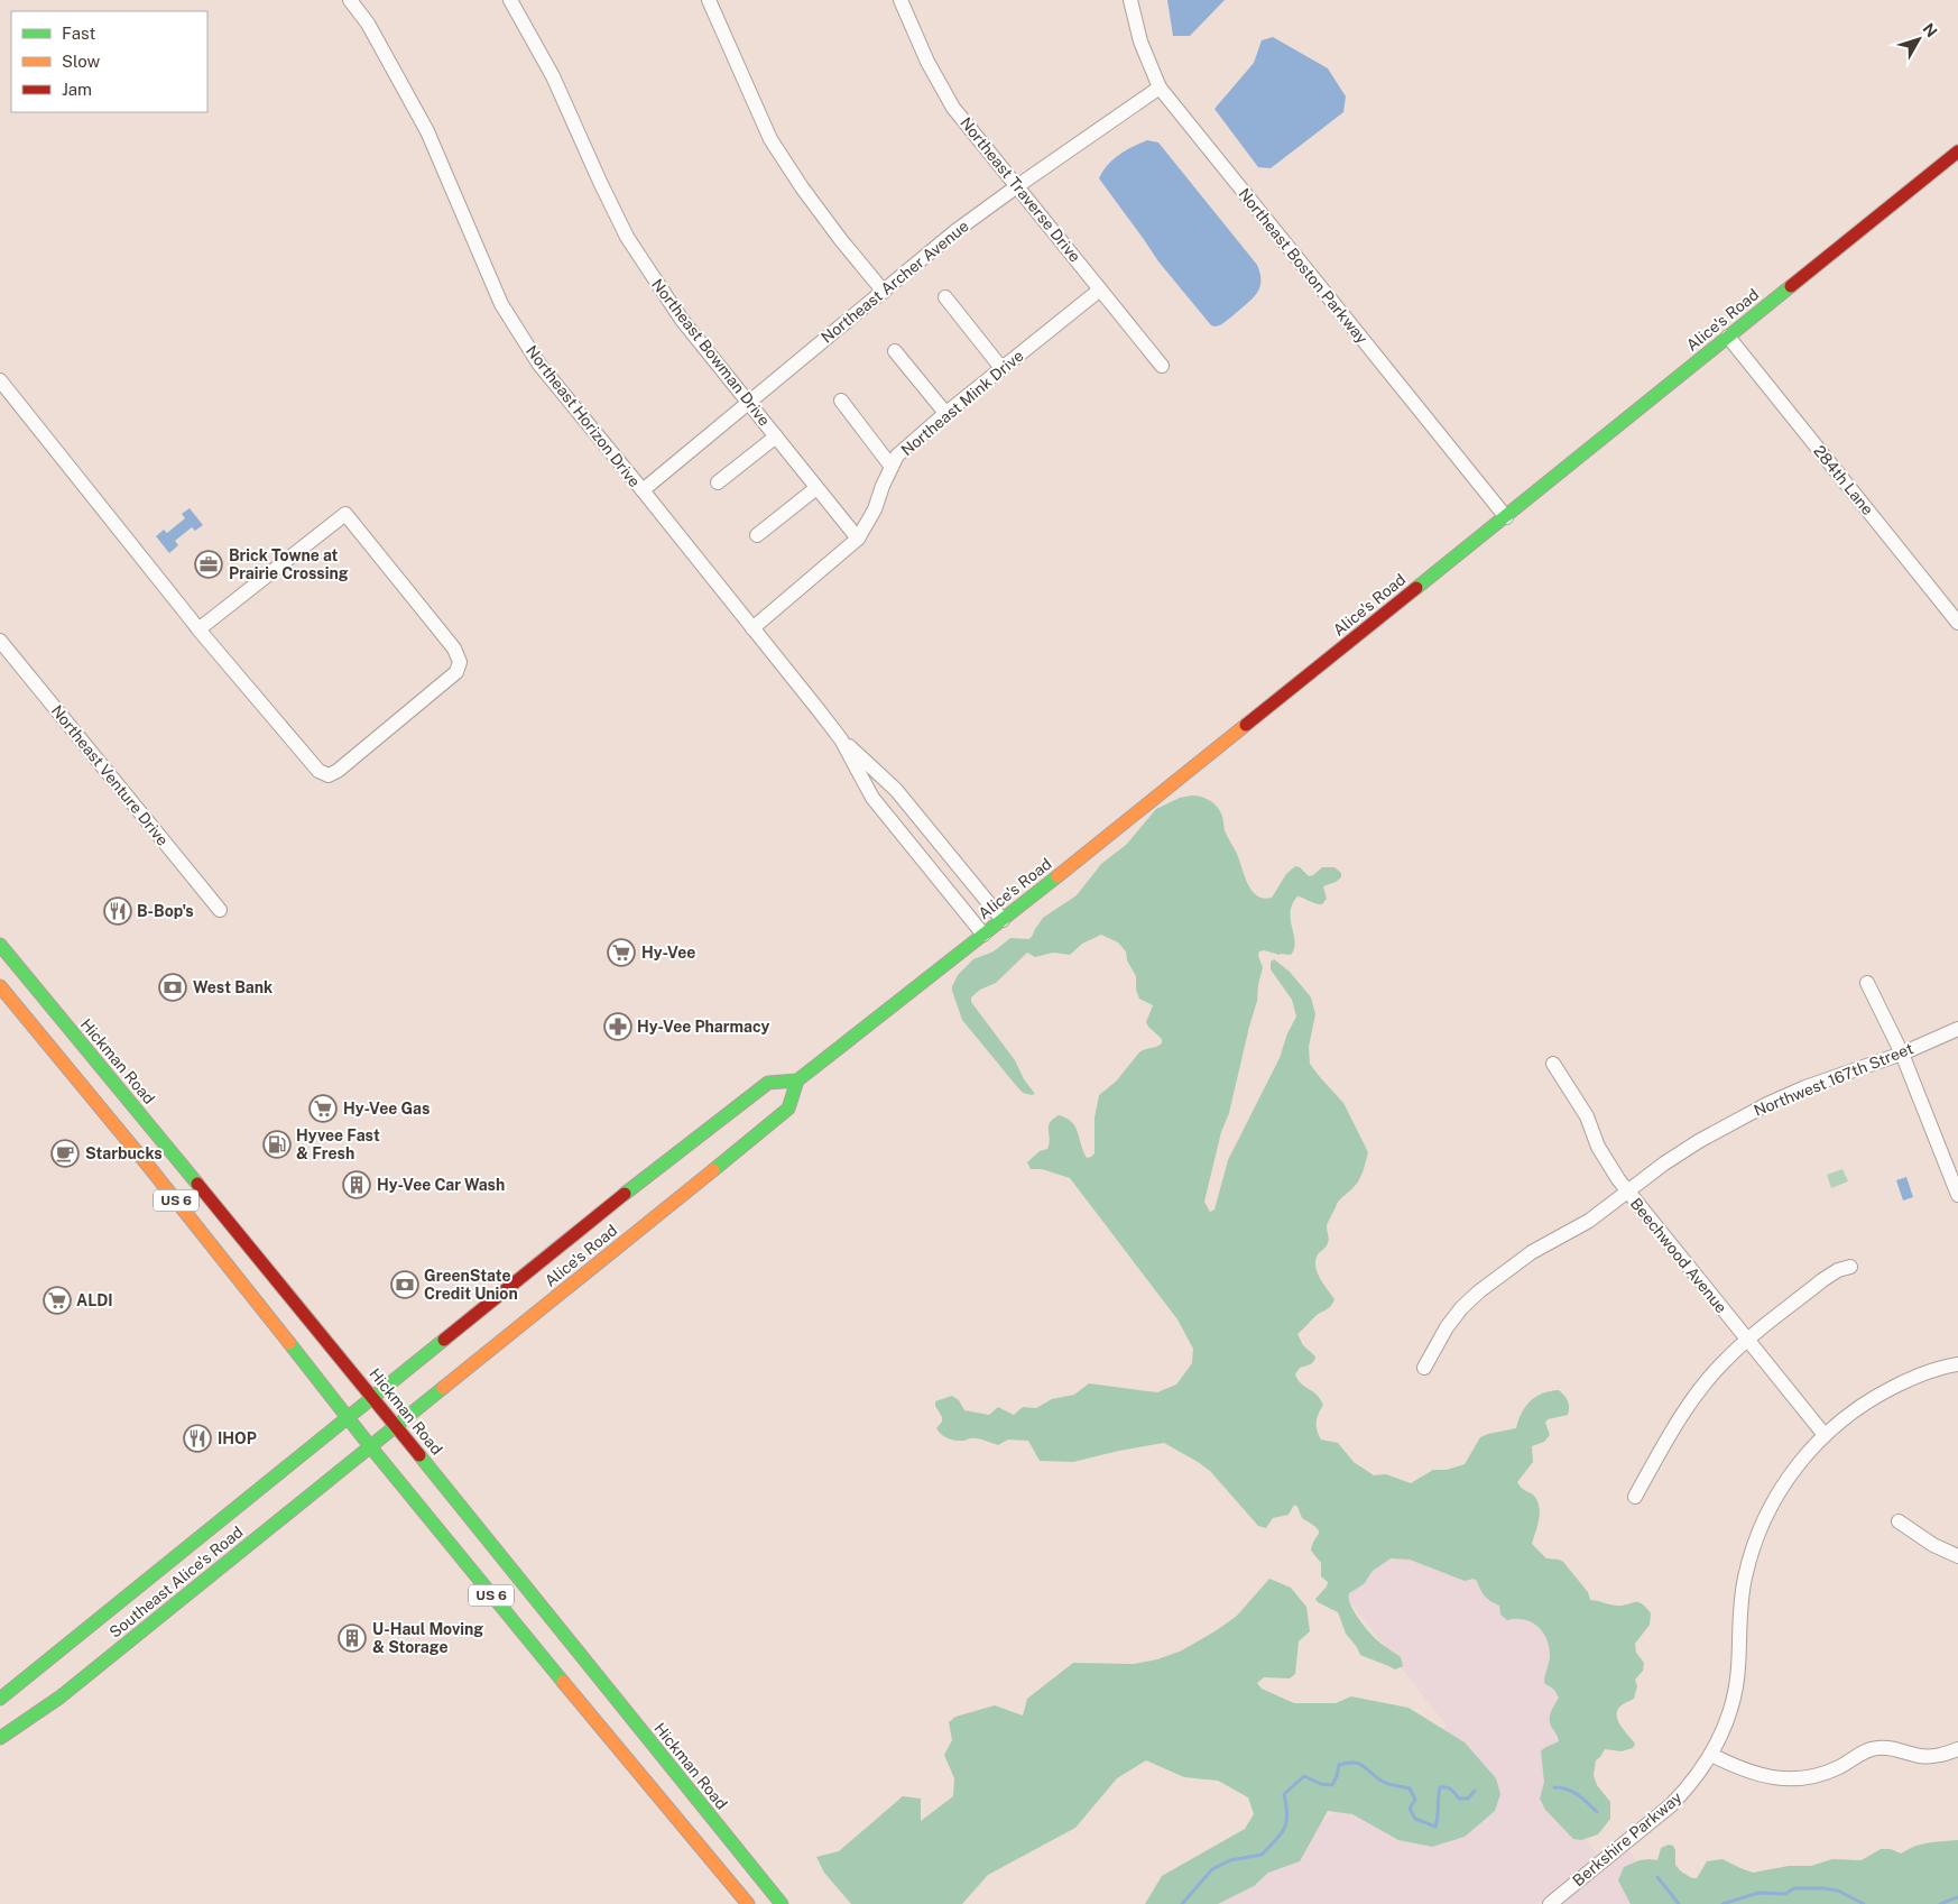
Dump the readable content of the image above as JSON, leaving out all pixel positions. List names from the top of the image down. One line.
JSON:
{"streets":{"main road":["Alice's Road","Hickman Road","US 6","Southeast Alice's Road"],"street":["Northeast Traverse Drive","Northeast Boston Parkway","Northeast Archer Avenue","Northeast Bowman Drive","Northeast Mink Drive","Northeast Horizon Drive","284th Lane","Northeast Venture Drive","Northwest 167th Street","Beechwood Avenue","Berkshire Parkway"]},"crossings":[["Northeast Traverse Drive","Northeast Archer Avenue"],["Northeast Traverse Drive","Northeast Mink Drive"],["Northeast Boston Parkway","Northeast Archer Avenue"],["Northeast Boston Parkway","Alice's Road"],["Northeast Archer Avenue","Northeast Bowman Drive"],["Northeast Archer Avenue","Northeast Horizon Drive"],["Alice's Road","Northeast Horizon Drive"],["Alice's Road","284th Lane"],["Alice's Road","Hickman Road"],["Alice's Road","US 6"],["Alice's Road","Southeast Alice's Road"],["Northeast Bowman Drive","Northeast Mink Drive"],["Northeast Mink Drive","Northeast Horizon Drive"],["Northwest 167th Street","Beechwood Avenue"],["US 6","Southeast Alice's Road"],["Beechwood Avenue","Berkshire Parkway"]],"places":{"office":["Brick Towne at Prairie Crossing"],"restaurant":["B-Bop's","IHOP"],"supermarket":["Hy-Vee","Hy-Vee Gas","ALDI"],"bank":["West Bank","GreenState Credit Union"],"pharmacy":["Hy-Vee Pharmacy"],"fuel station":["Hyvee Fast & Fresh"],"cafe":["Starbucks"],"building":["Hy-Vee Car Wash","U-Haul Moving & Storage"]},"legend":["Fast","Slow","Jam"],"north":"top right"}
